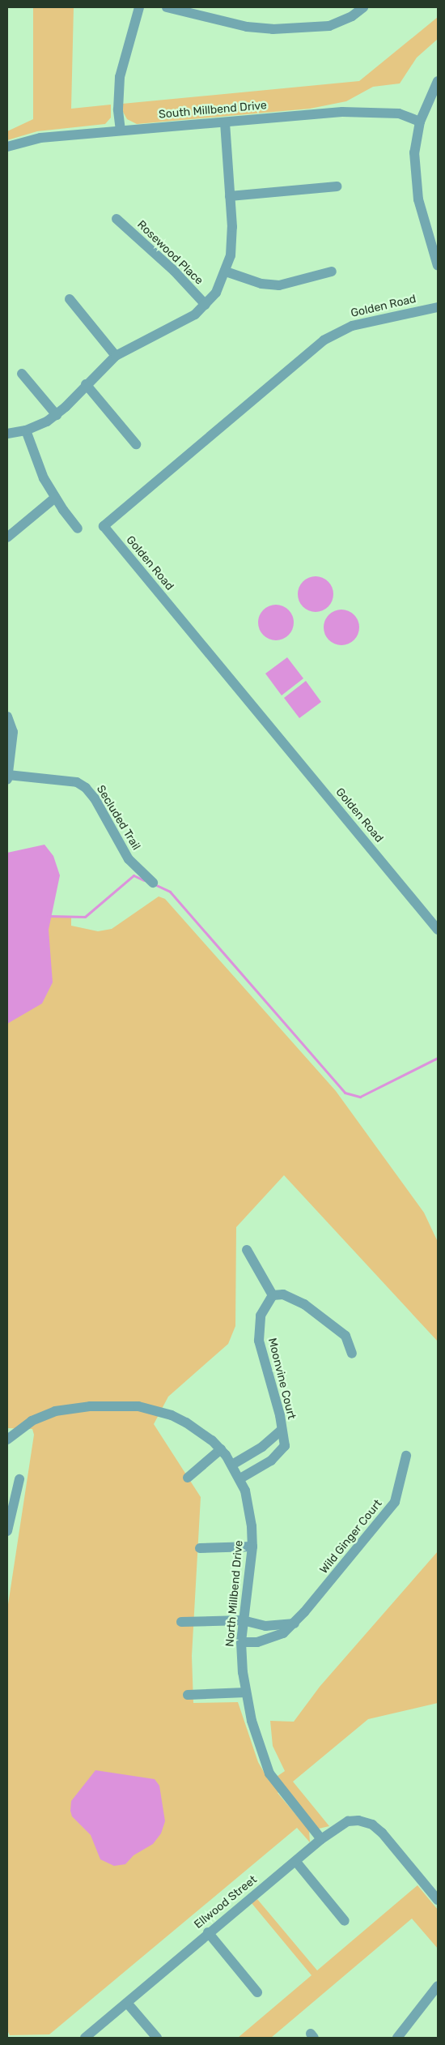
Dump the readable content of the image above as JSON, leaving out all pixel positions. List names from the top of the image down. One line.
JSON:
{"streets":{"street":["South Millbend Drive","Rosewood Place","Golden Road","Secluded Trail","Moonvine Court","Wild Ginger Court","North Millbend Drive","Ellwood Street"]},"crossings":[["Moonvine Court","North Millbend Drive"],["Wild Ginger Court","North Millbend Drive"],["North Millbend Drive","Ellwood Street"]]}
